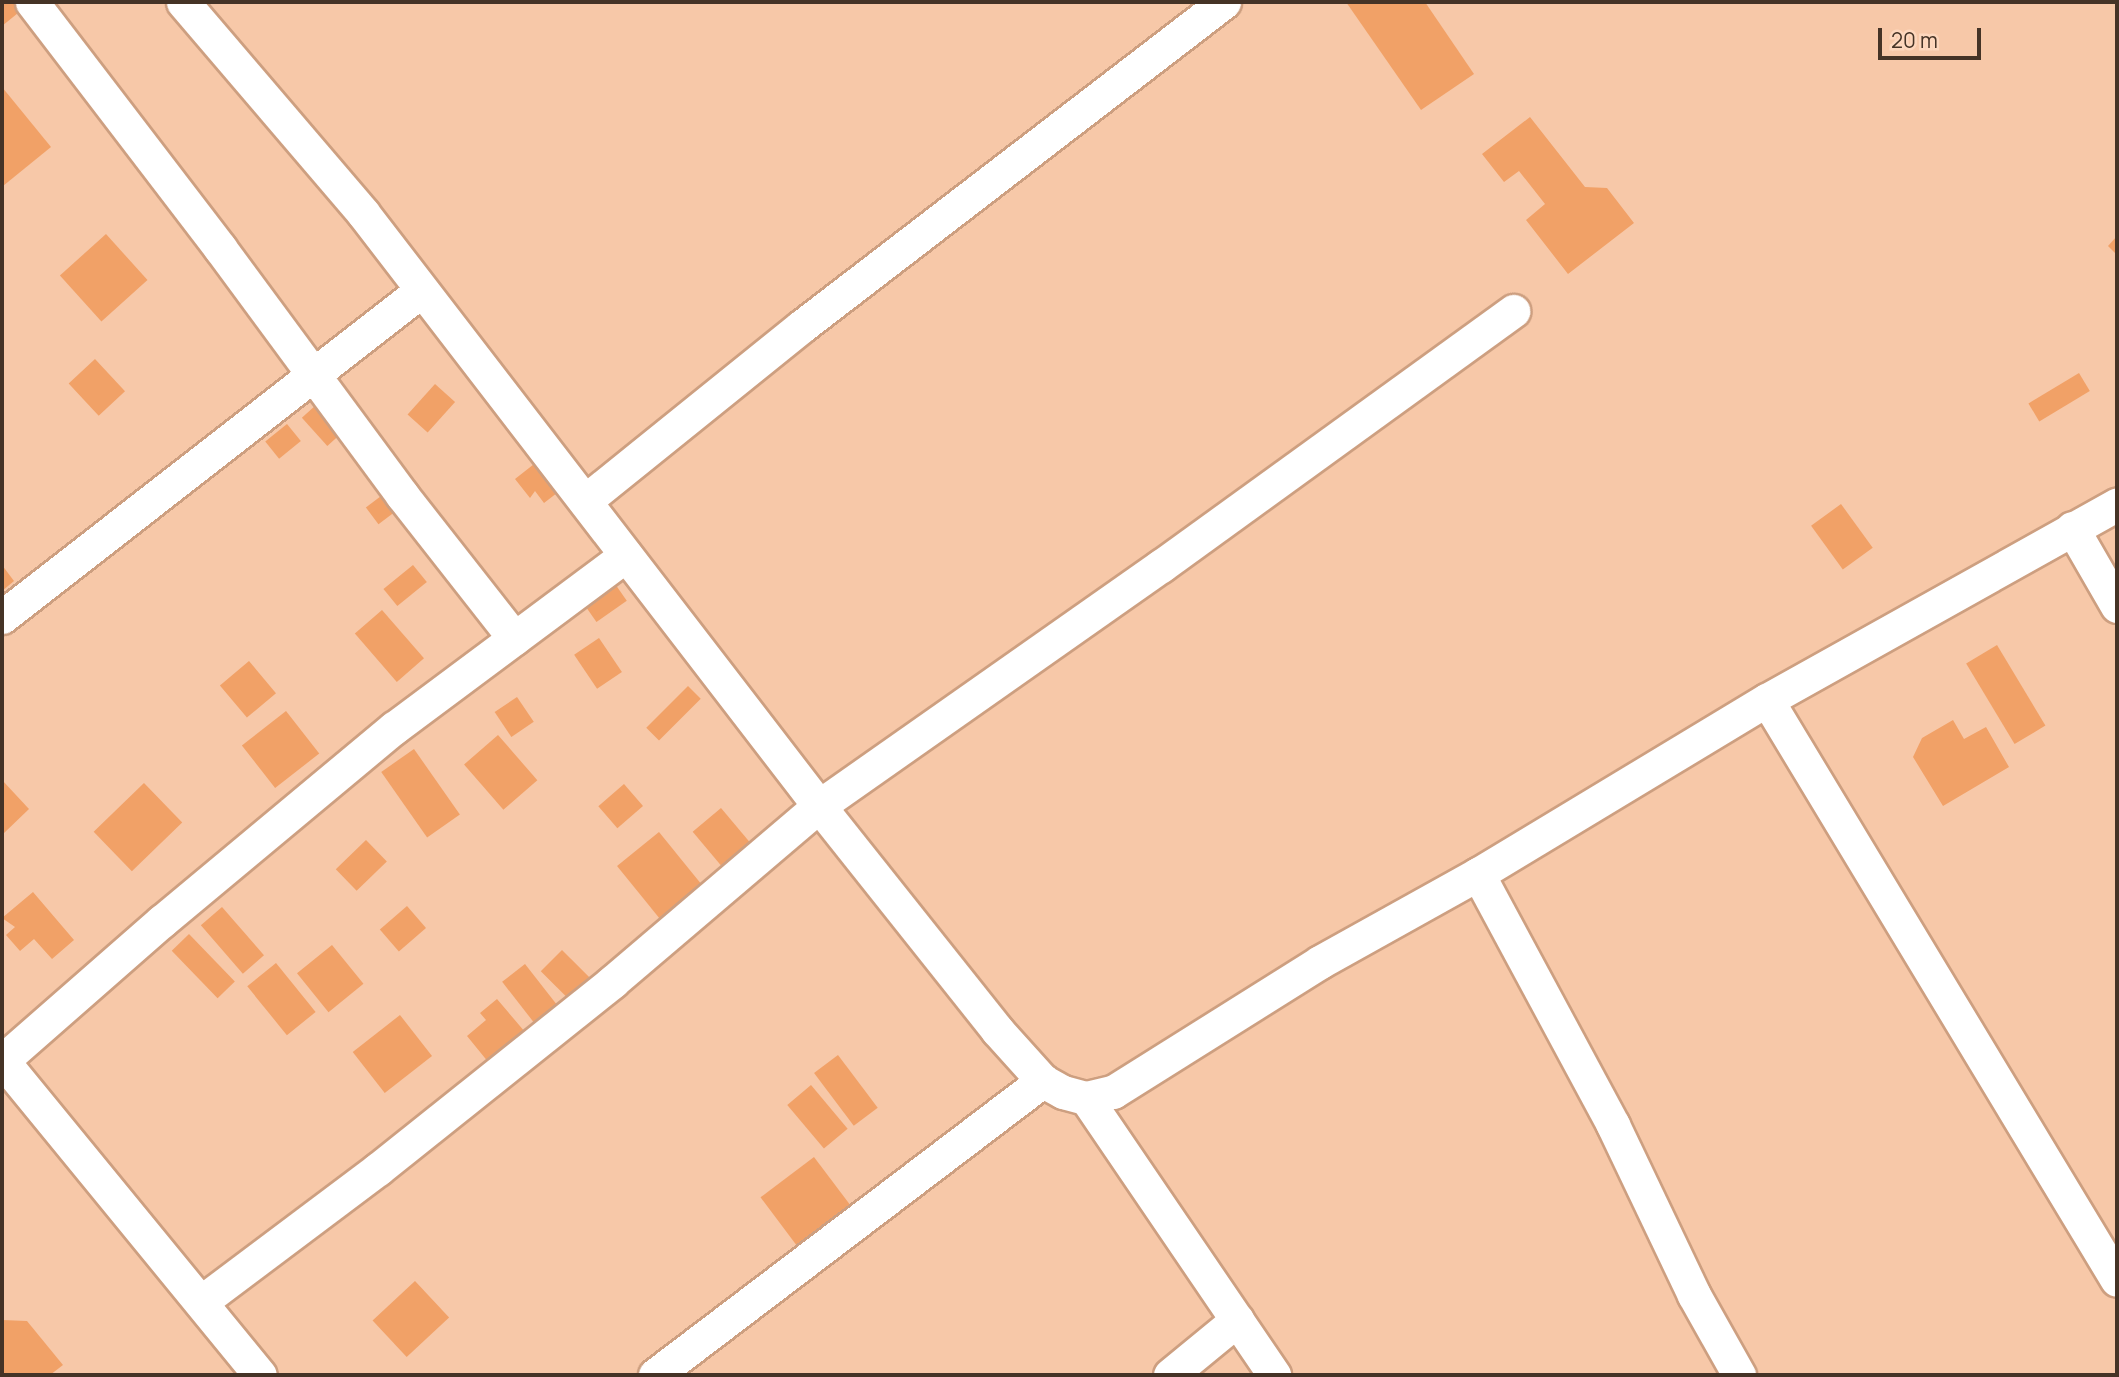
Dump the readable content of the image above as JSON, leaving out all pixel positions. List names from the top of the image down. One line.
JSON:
{"scale_bar":"20 m"}
